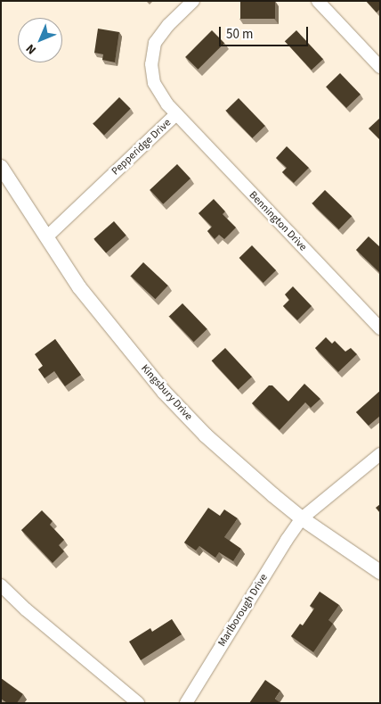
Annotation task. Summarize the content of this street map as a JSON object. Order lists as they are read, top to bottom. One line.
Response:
{"streets":{"street":["Pepperidge Drive","Bennington Drive","Kingsbury Drive","Marlborough Drive"]},"crossings":[["Pepperidge Drive","Bennington Drive"],["Pepperidge Drive","Kingsbury Drive"],["Kingsbury Drive","Marlborough Drive"]],"scale_bar":"50 m","north":"bottom left"}
